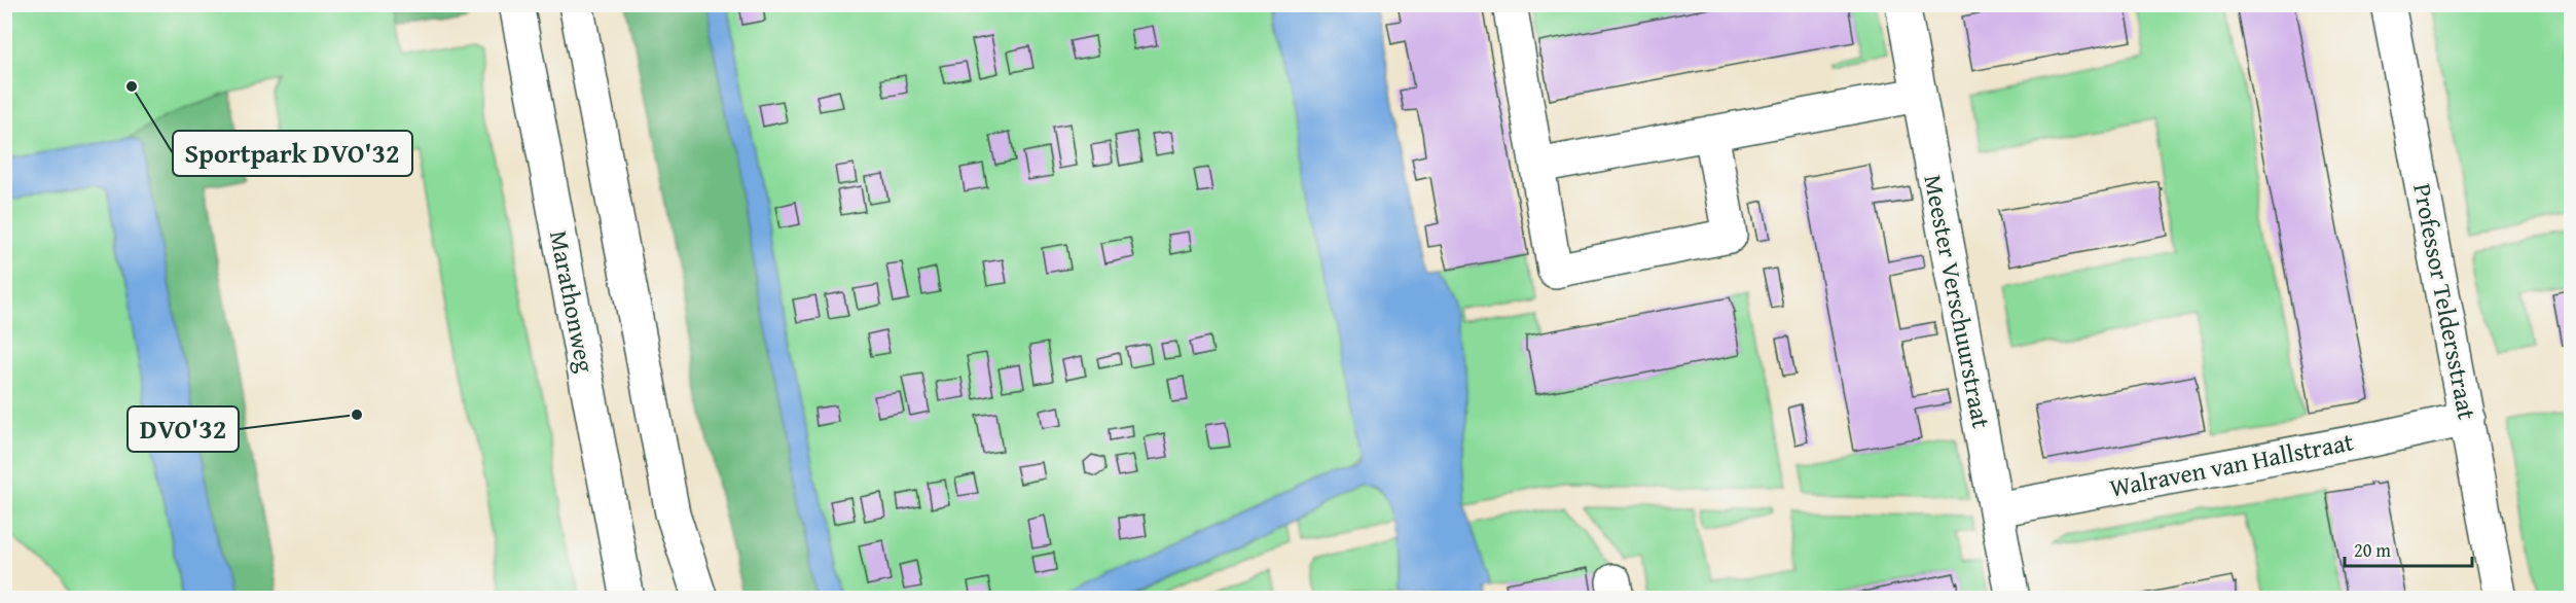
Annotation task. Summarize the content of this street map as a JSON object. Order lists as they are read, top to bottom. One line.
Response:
{"streets":{"street":["Marathonweg","Meester Verschuurstraat","Professor Teldersstraat","Walraven van Hallstraat"]},"crossings":[["Meester Verschuurstraat","Walraven van Hallstraat"],["Professor Teldersstraat","Walraven van Hallstraat"]],"places":["Sportpark DVO'32","DVO'32"],"scale_bar":"20 m"}
